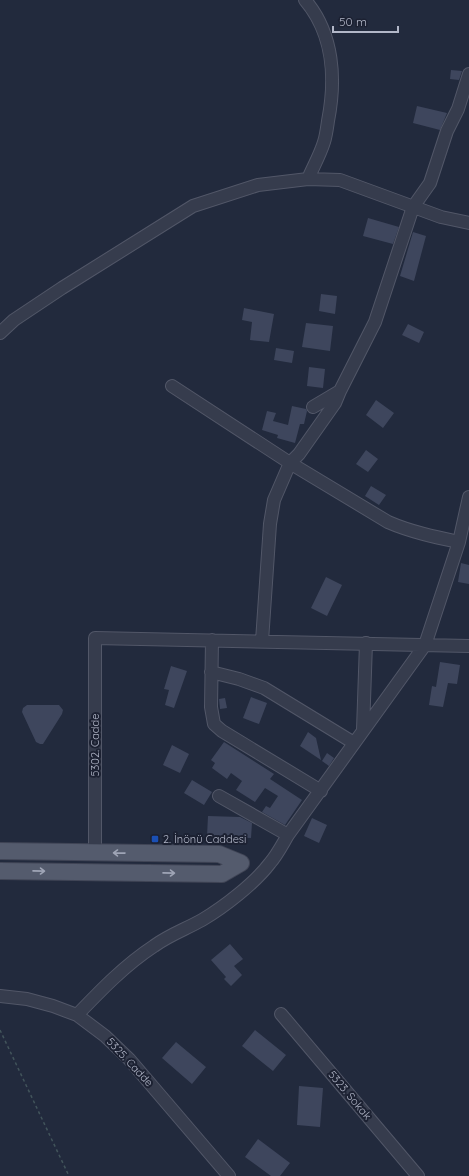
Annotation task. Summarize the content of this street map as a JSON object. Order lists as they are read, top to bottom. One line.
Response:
{"streets":{"street":["5302. Cadde","5325. Cadde","5323. Sokak"]},"places":{"transit":["2. İnönü Caddesi"]},"scale_bar":"50 m"}
